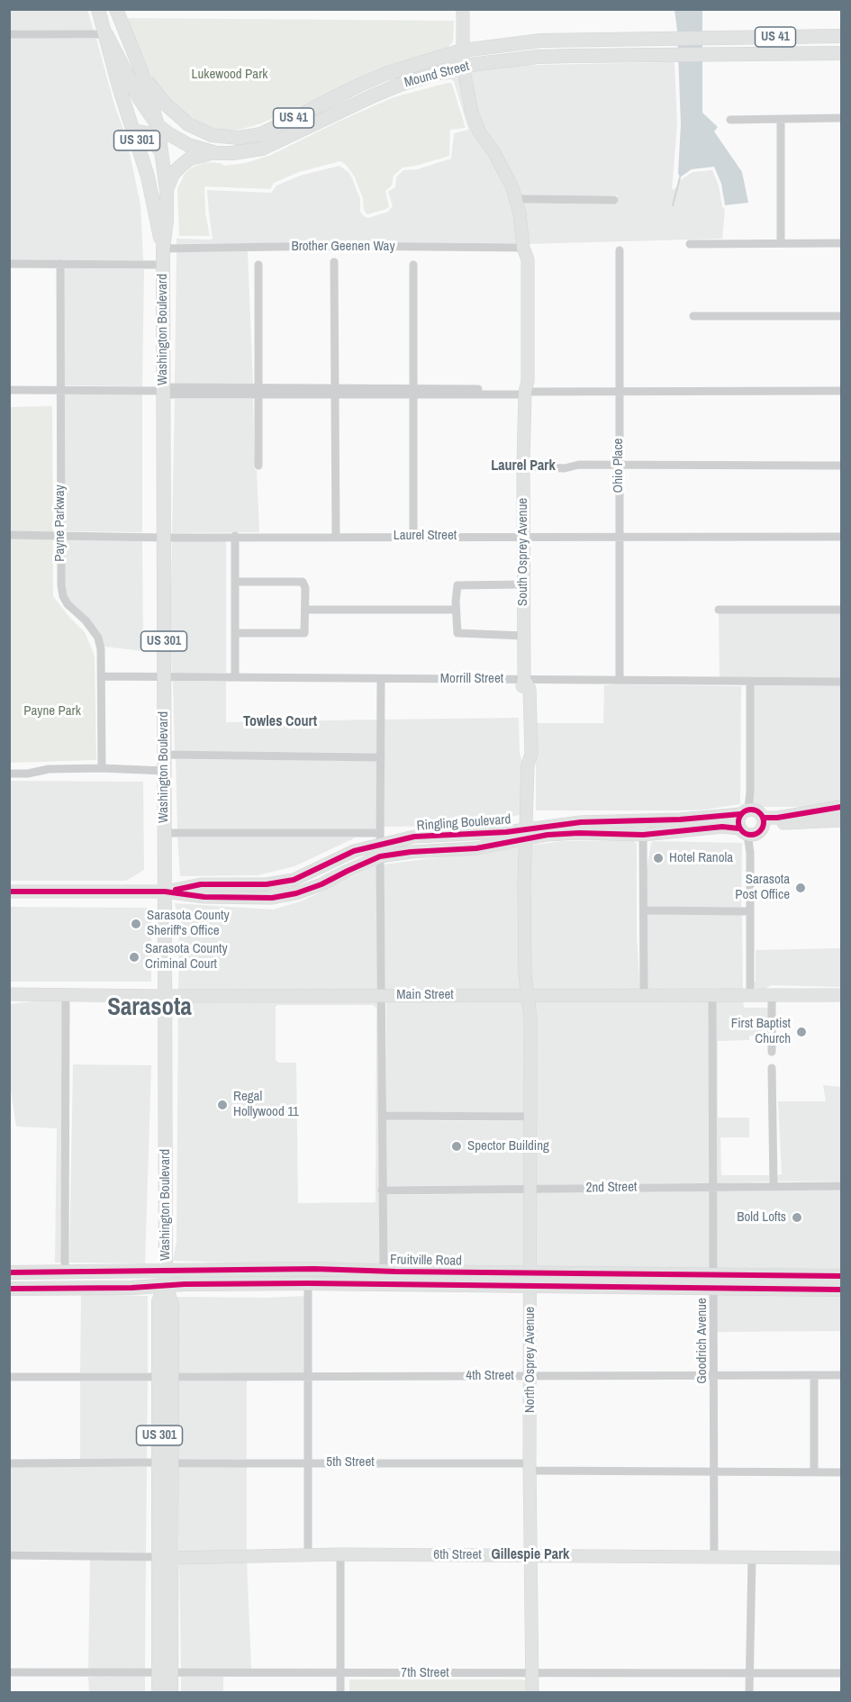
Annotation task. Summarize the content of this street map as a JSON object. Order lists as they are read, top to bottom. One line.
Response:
{"streets":{"main road":["US 41","Mound Street","US 301","Washington Boulevard","Fruitville Road"],"street":["Brother Geenen Way","Ohio Place","Payne Parkway","Laurel Street","South Osprey Avenue","Morrill Street","Ringling Boulevard","Main Street","2nd Street","Goodrich Avenue","North Osprey Avenue","4th Street","5th Street","6th Street","7th Street"]},"crossings":[["US 41","Mound Street"],["US 41","Washington Boulevard"],["Mound Street","Washington Boulevard"],["Mound Street","South Osprey Avenue"],["Brother Geenen Way","Washington Boulevard"],["Brother Geenen Way","South Osprey Avenue"],["Washington Boulevard","Laurel Street"],["Washington Boulevard","Morrill Street"],["Washington Boulevard","Ringling Boulevard"],["Washington Boulevard","Main Street"],["Washington Boulevard","Fruitville Road"],["Washington Boulevard","4th Street"],["Washington Boulevard","5th Street"],["Washington Boulevard","6th Street"],["Washington Boulevard","7th Street"],["Ohio Place","Laurel Street"],["Ohio Place","Morrill Street"],["Payne Parkway","Laurel Street"],["Payne Parkway","Morrill Street"],["Laurel Street","South Osprey Avenue"],["South Osprey Avenue","Morrill Street"],["South Osprey Avenue","Ringling Boulevard"],["South Osprey Avenue","Main Street"],["South Osprey Avenue","North Osprey Avenue"],["Main Street","Goodrich Avenue"],["Main Street","North Osprey Avenue"],["2nd Street","Goodrich Avenue"],["2nd Street","North Osprey Avenue"],["Fruitville Road","Goodrich Avenue"],["Fruitville Road","North Osprey Avenue"],["Goodrich Avenue","4th Street"],["Goodrich Avenue","5th Street"],["Goodrich Avenue","6th Street"],["North Osprey Avenue","4th Street"],["North Osprey Avenue","5th Street"],["North Osprey Avenue","6th Street"],["North Osprey Avenue","7th Street"]],"districts":["Laurel Park","Towles Court","Sarasota","Gillespie Park"],"parks":["Lukewood Park","Payne Park"],"places":["Hotel Ranola","Sarasota Post Office","Sarasota County Sheriff's Office","Sarasota County Criminal Court","First Baptist Church","Regal Hollywood 11","Spector Building","Bold Lofts"]}
